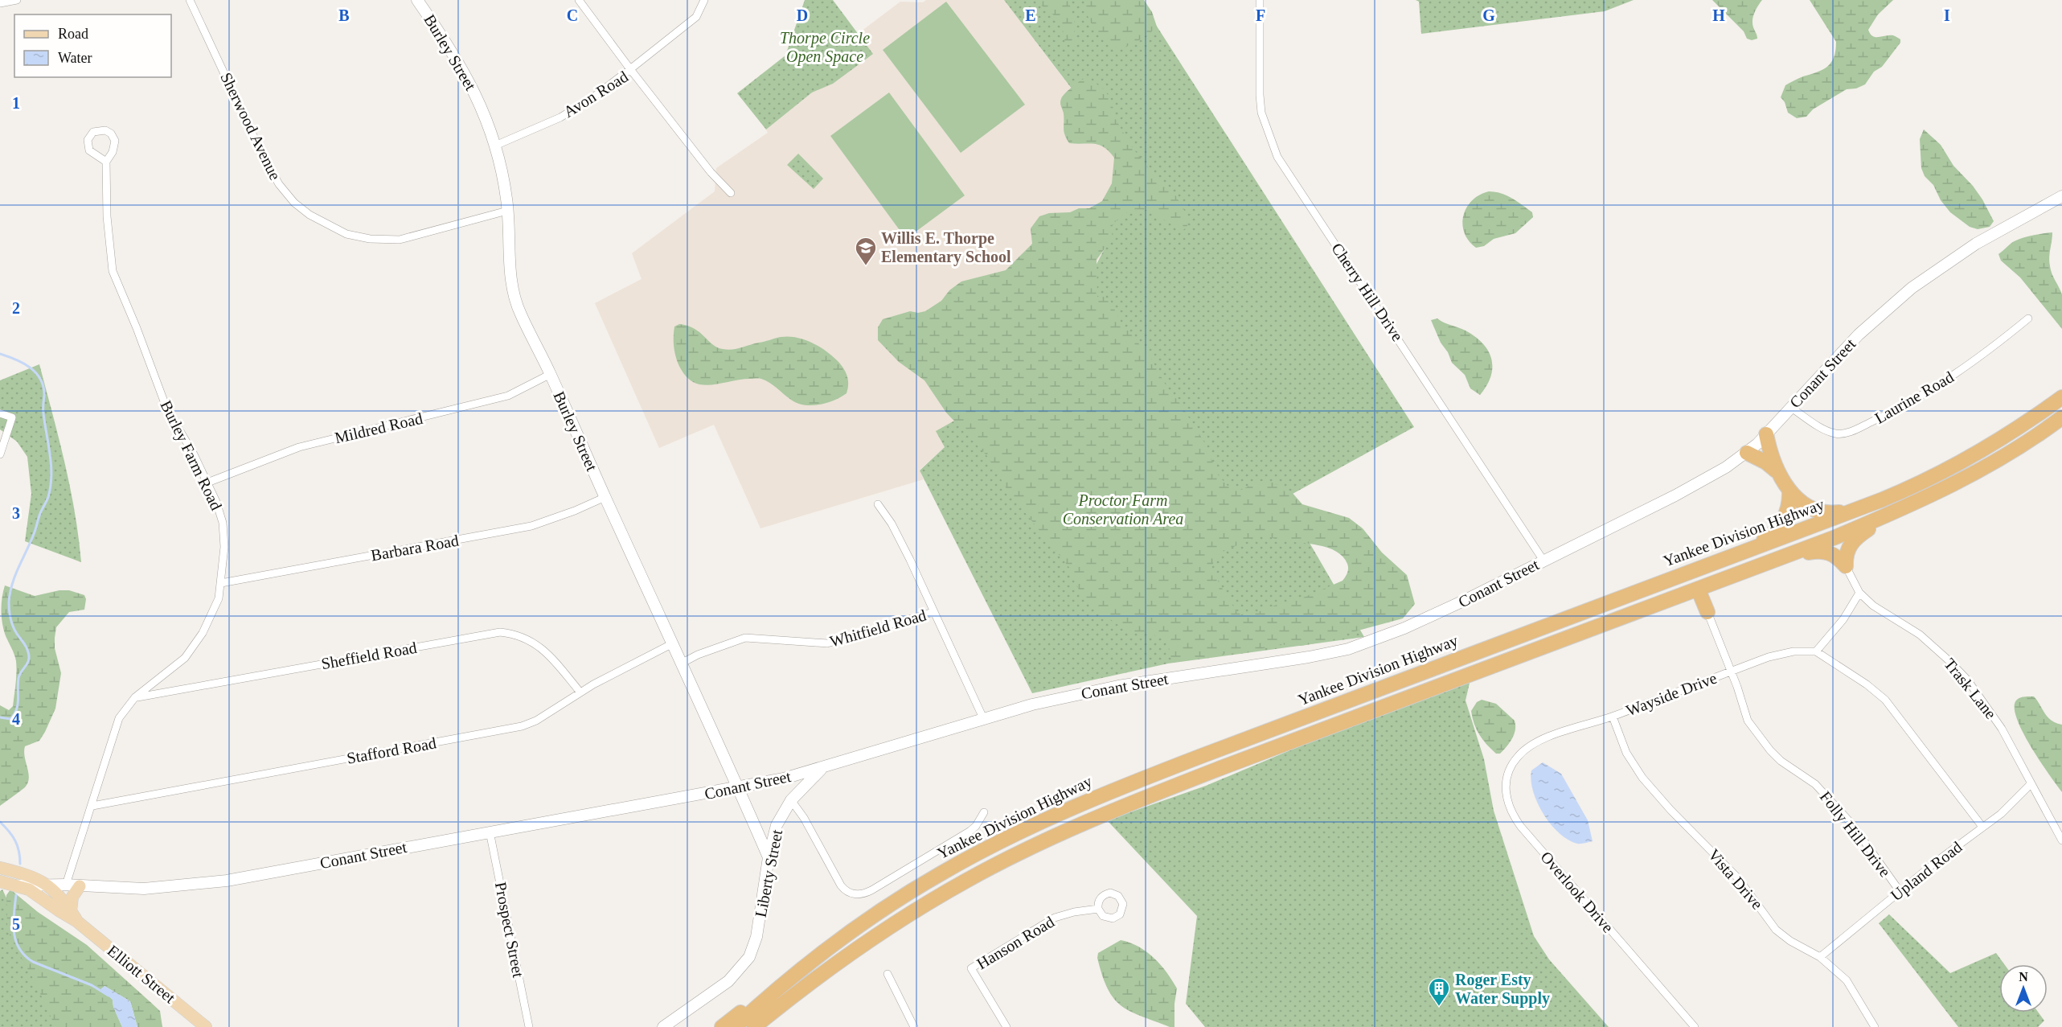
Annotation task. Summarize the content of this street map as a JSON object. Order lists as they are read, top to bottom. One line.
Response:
{"streets":{"highway":["Yankee Division Highway"],"main road":["Burley Street","Conant Street","Liberty Street","Elliott Street"],"street":["Avon Road","Sherwood Avenue","Cherry Hill Drive","Laurine Road","Mildred Road","Burley Farm Road","Barbara Road","Whitfield Road","Sheffield Road","Trask Lane","Wayside Drive","Stafford Road","Folly Hill Drive","Upland Road","Vista Drive","Overlook Drive","Prospect Street","Hanson Road"]},"crossings":[["Burley Street","Avon Road"],["Burley Street","Sherwood Avenue"],["Burley Street","Conant Street"],["Burley Street","Mildred Road"],["Burley Street","Barbara Road"],["Burley Street","Whitfield Road"],["Burley Street","Stafford Road"],["Burley Street","Liberty Street"],["Cherry Hill Drive","Conant Street"],["Conant Street","Laurine Road"],["Conant Street","Burley Farm Road"],["Conant Street","Liberty Street"],["Conant Street","Prospect Street"],["Conant Street","Elliott Street"],["Mildred Road","Burley Farm Road"],["Burley Farm Road","Barbara Road"],["Burley Farm Road","Sheffield Road"],["Burley Farm Road","Stafford Road"],["Yankee Division Highway","Liberty Street"],["Sheffield Road","Stafford Road"],["Trask Lane","Upland Road"],["Wayside Drive","Folly Hill Drive"],["Wayside Drive","Vista Drive"],["Wayside Drive","Overlook Drive"],["Folly Hill Drive","Upland Road"],["Upland Road","Vista Drive"]],"parks":["Thorpe Circle Open Space","Proctor Farm Conservation Area"],"places":{"school or university":["Willis E. Thorpe Elementary School"],"building":["Roger Esty Water Supply"]},"legend":["Road","Water"],"north":"top","grid":{"columns":["B","C","D","E","F","G","H","I"],"rows":["1","2","3","4","5"]}}
